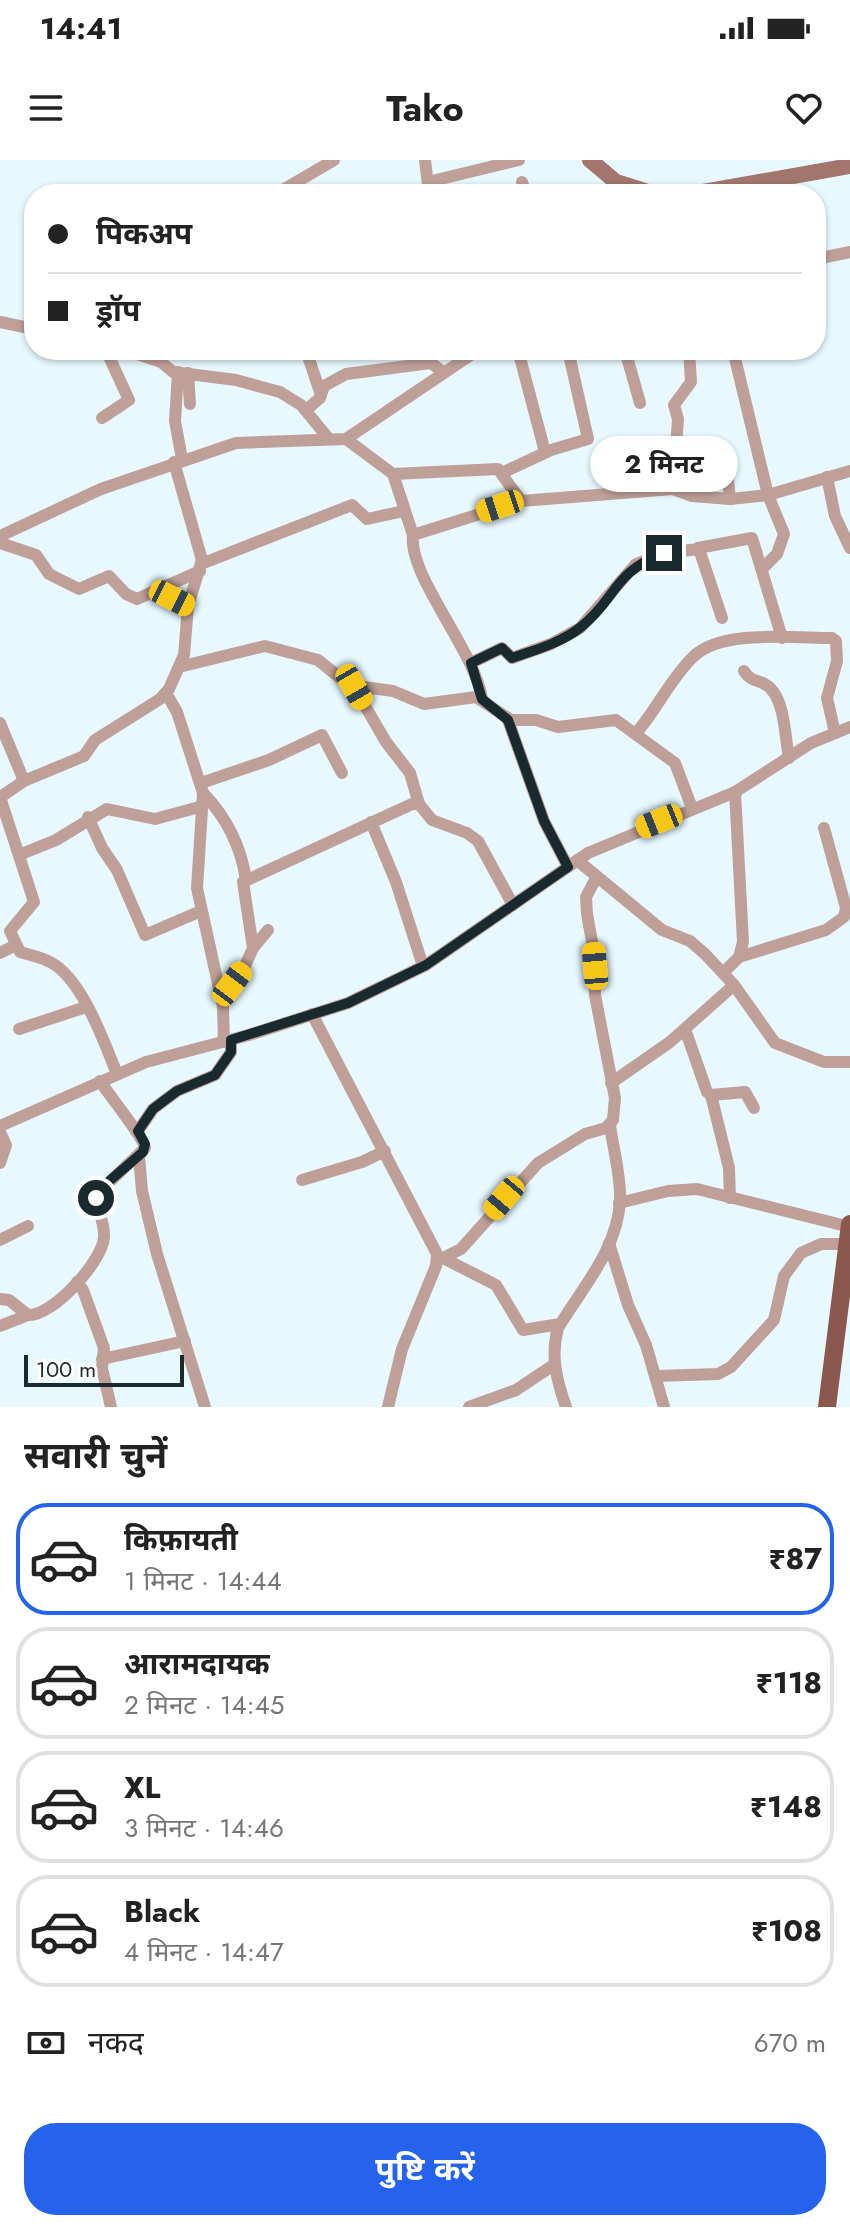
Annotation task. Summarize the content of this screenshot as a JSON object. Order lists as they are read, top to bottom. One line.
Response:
{"scale_bar":"100 m","page":{"status":"14:41","header":"Tako","banner":["पिकअप","ड्रॉप"],"bubble":"2 मिनट","scale":"100 m","heading":"सवारी चुनें","list":[{"name":"किफ़ायती","note":"1 मिनट · 14:44","value":"₹87"},{"name":"आरामदायक","note":"2 मिनट · 14:45","value":"₹118"},{"name":"XL","note":"3 मिनट · 14:46","value":"₹148"},{"name":"Black","note":"4 मिनट · 14:47","value":"₹108"}],"pay":["नकद","670 m"],"buttons":"पुष्टि करें"}}
